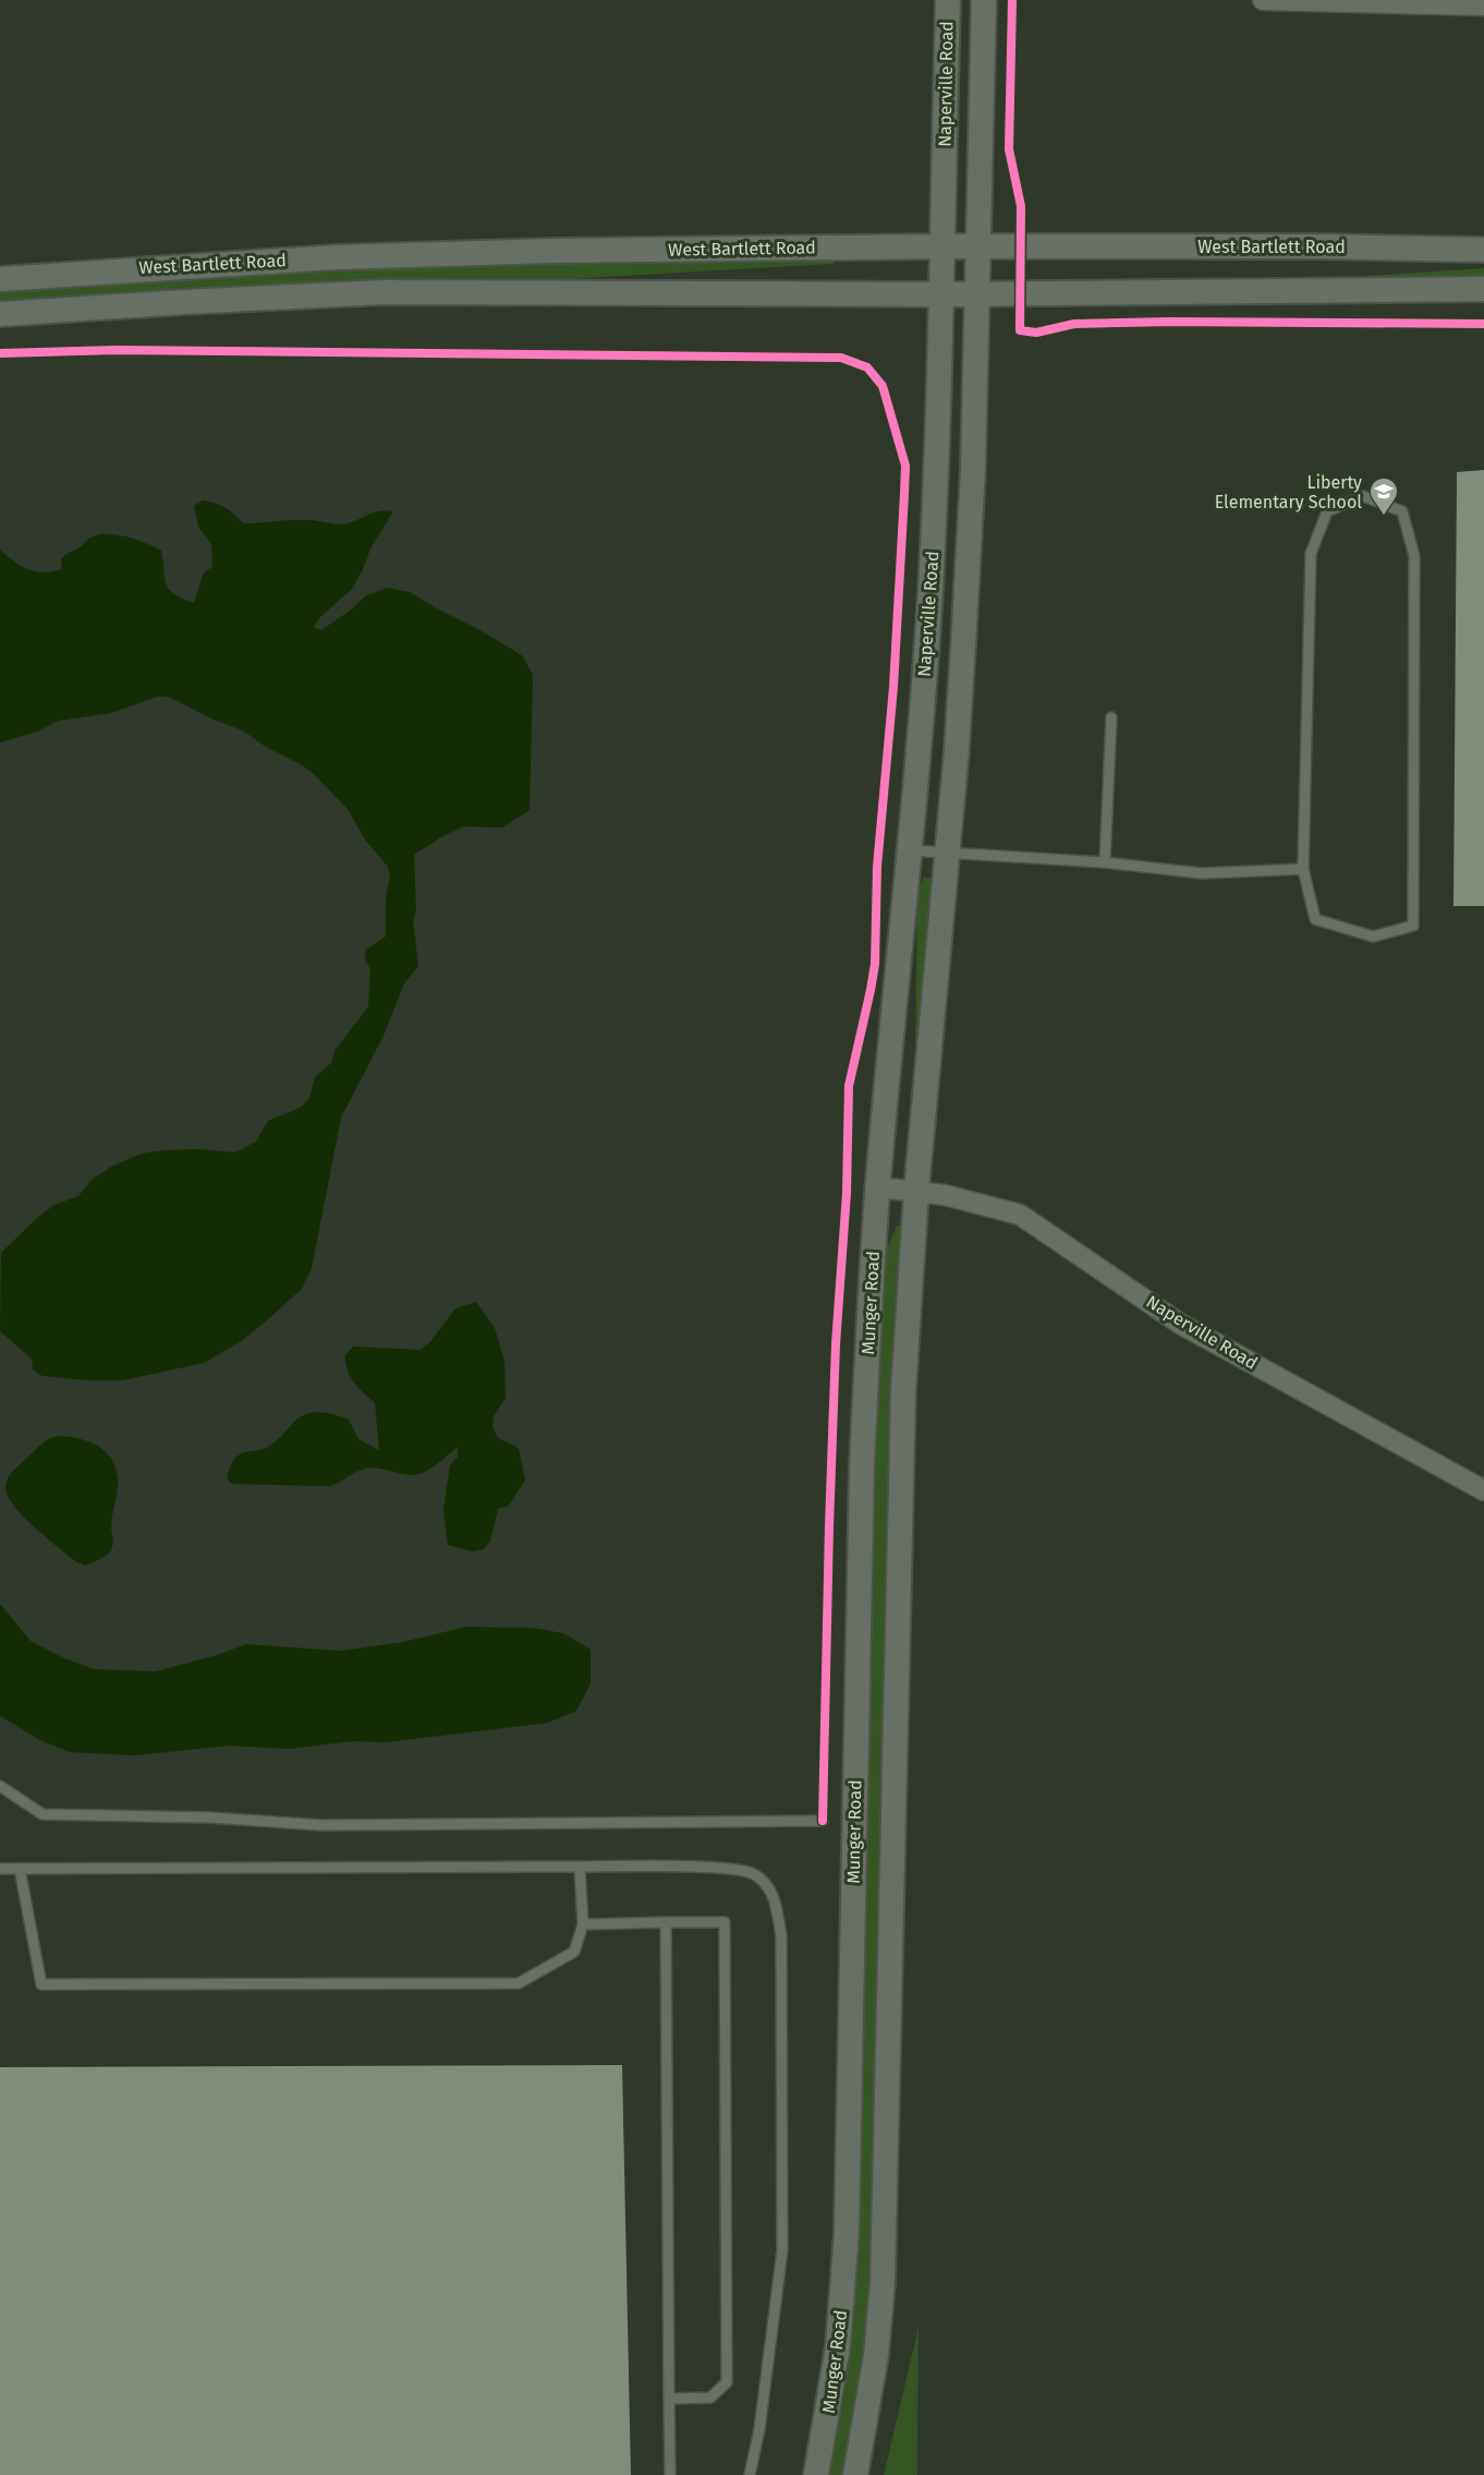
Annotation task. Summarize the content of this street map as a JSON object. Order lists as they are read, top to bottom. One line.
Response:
{"streets":{"street":["Naperville Road","West Bartlett Road","Munger Road"]},"crossings":[["Naperville Road","West Bartlett Road"],["Naperville Road","Munger Road"]],"places":{"school or university":["Liberty Elementary School"]}}
